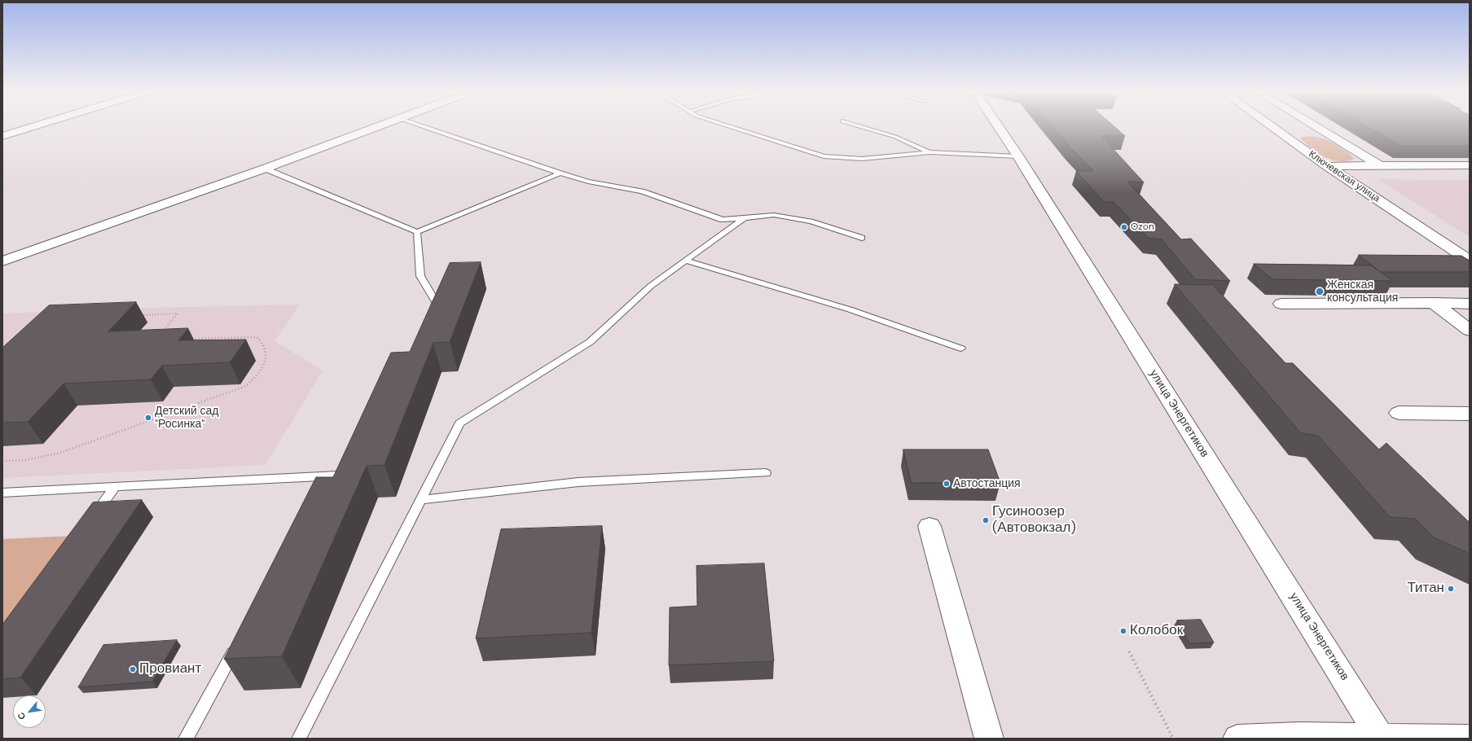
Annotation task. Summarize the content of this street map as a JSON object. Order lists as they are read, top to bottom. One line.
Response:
{"streets":{"street":["Ключевская улица","улица Энергетиков"]},"places":["Ozon","Женская консультация","Детский сад \"Росинка\"","Автостанция","Гусиноозер (Автовокзал)","Титан","Колобок","Провиант"],"north":"bottom left"}
